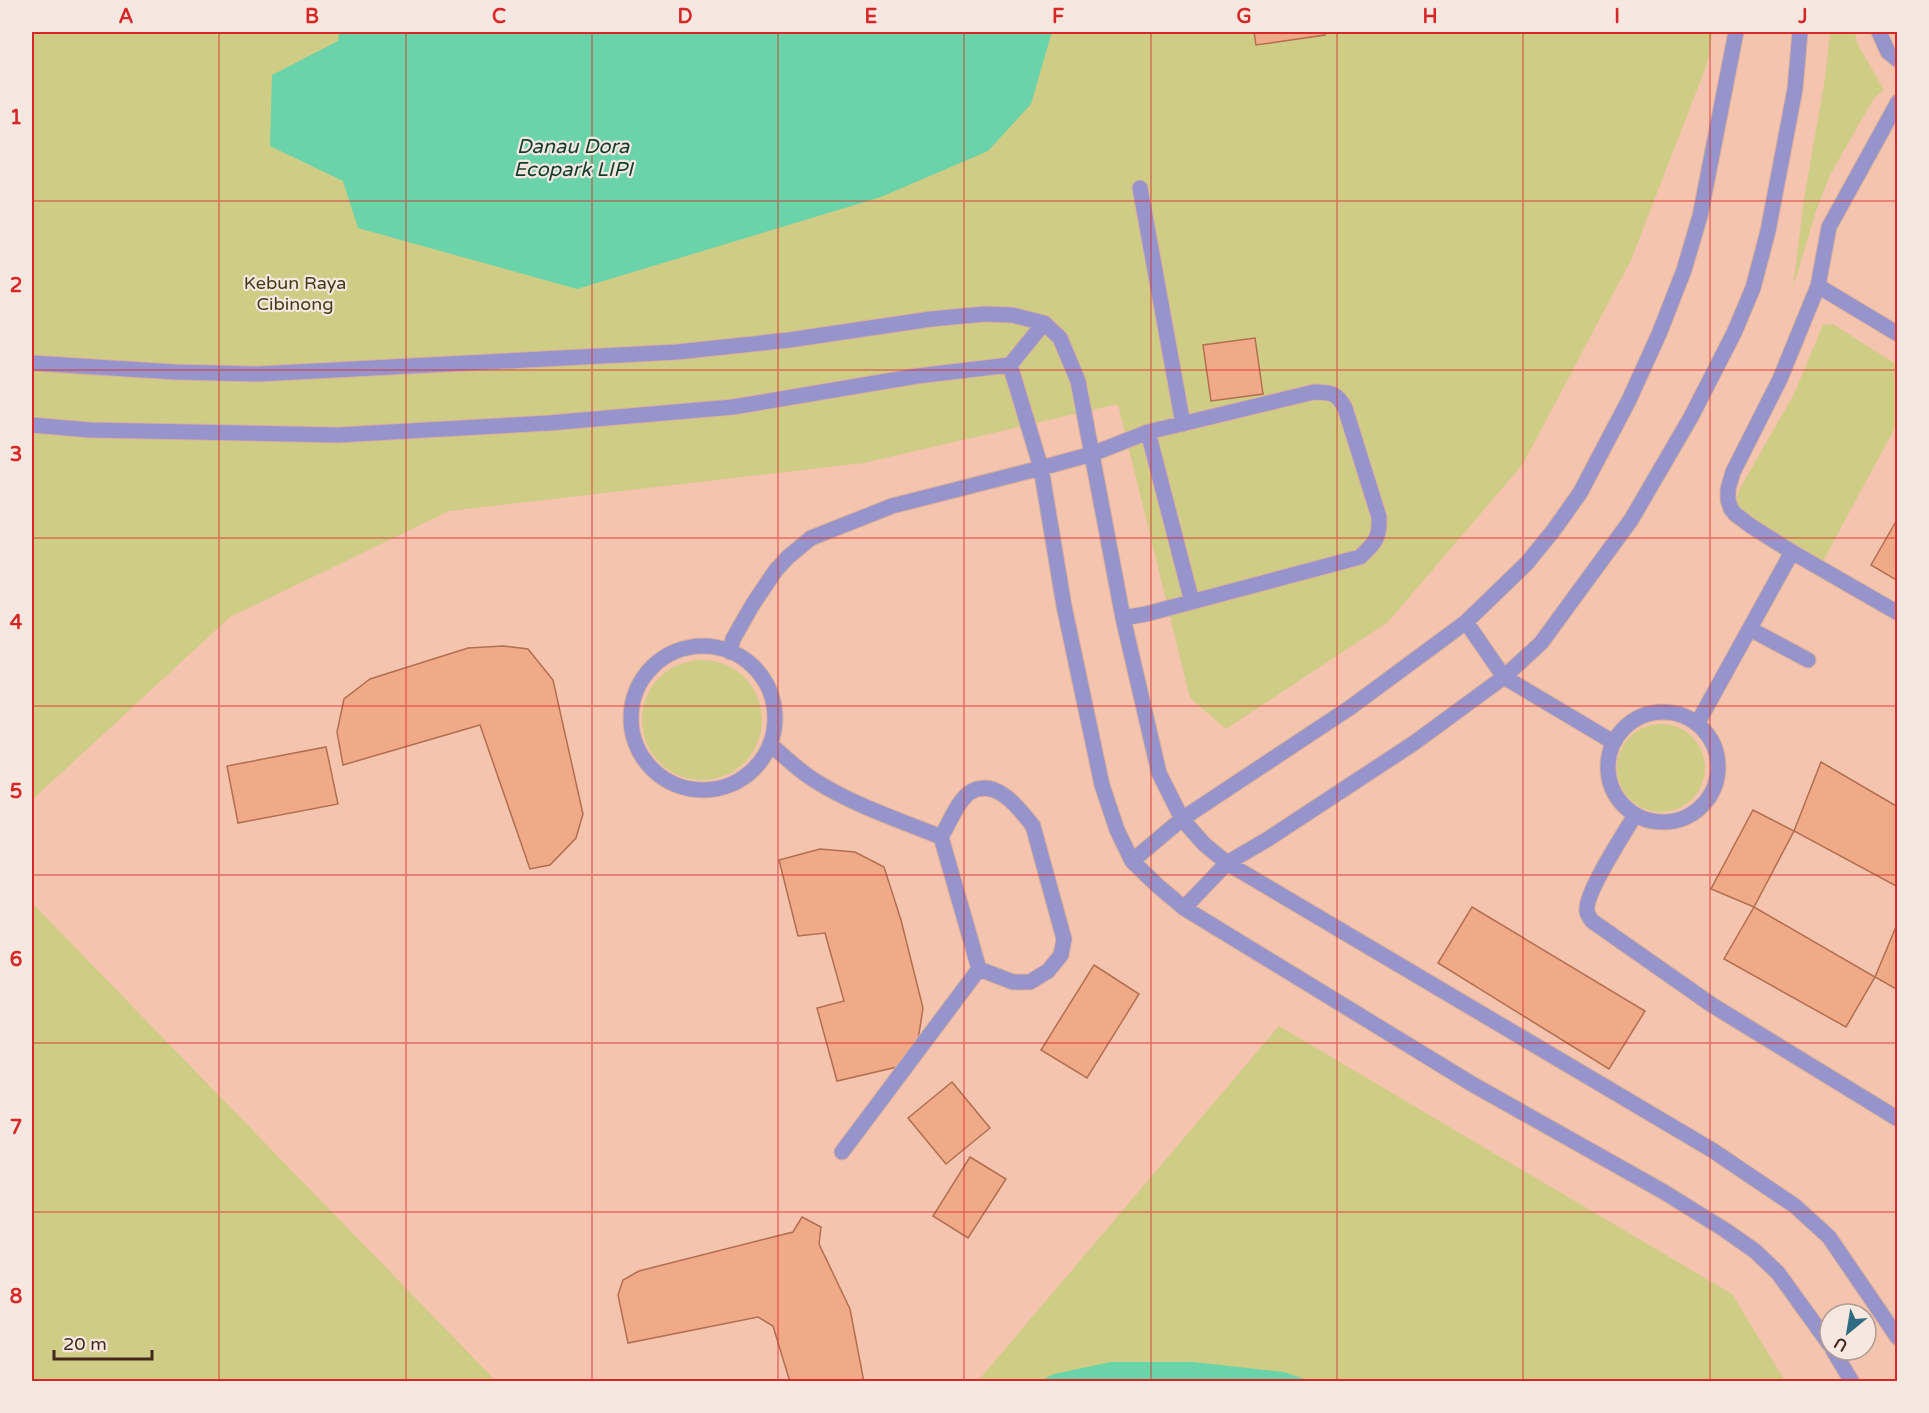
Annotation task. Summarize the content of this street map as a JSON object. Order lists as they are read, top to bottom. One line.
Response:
{"water":["Danau Dora Ecopark LIPI"],"parks":["Kebun Raya Cibinong"],"scale_bar":"20 m","north":"bottom left","grid":{"columns":["A","B","C","D","E","F","G","H","I","J"],"rows":["1","2","3","4","5","6","7","8"]}}
